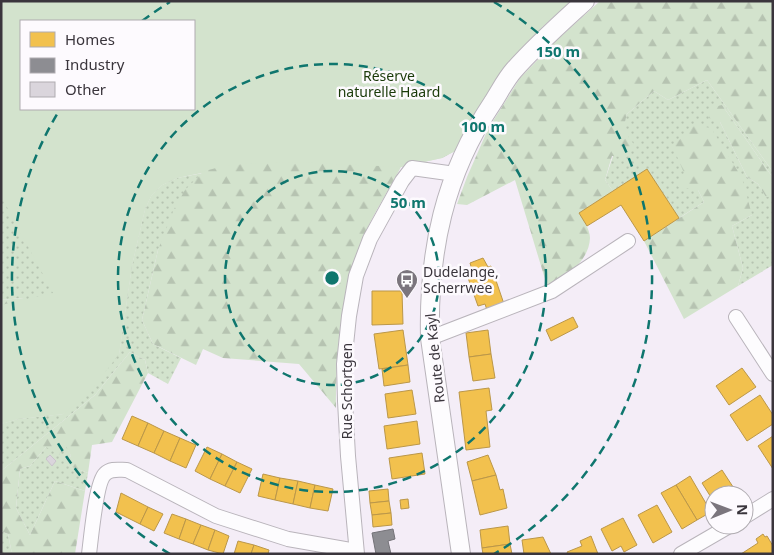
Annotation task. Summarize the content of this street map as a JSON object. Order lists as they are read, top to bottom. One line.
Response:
{"streets":{"main road":["Route de Kayl"],"street":["Rue Schortgen"]},"crossings":[["Route de Kayl","Rue Schortgen"]],"parks":["Réserve naturelle Haard"],"places":{"bus stop":["Dudelange, Scherrwee"]},"legend":["Homes","Industry","Other"],"north":"right","rings":["150 m","100 m","50 m"]}
